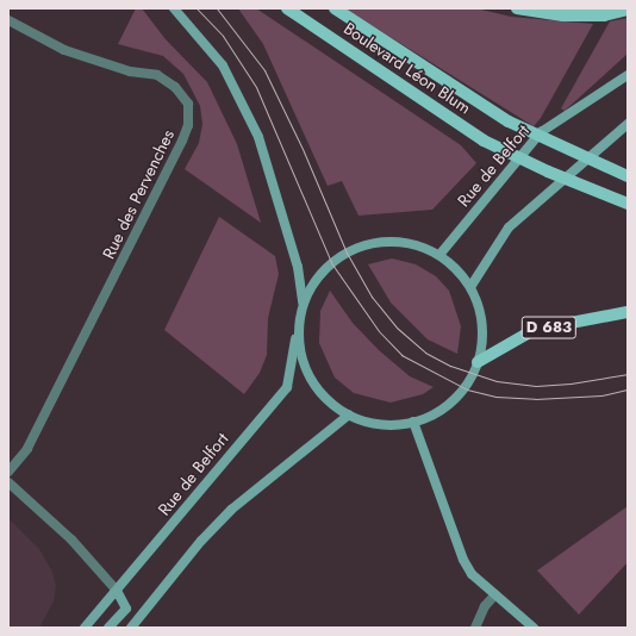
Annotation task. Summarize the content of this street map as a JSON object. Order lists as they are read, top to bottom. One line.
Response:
{"streets":{"main road":["Boulevard Léon Blum","Rue de Belfort","D 683"],"street":["Rue des Pervenches"]}}
